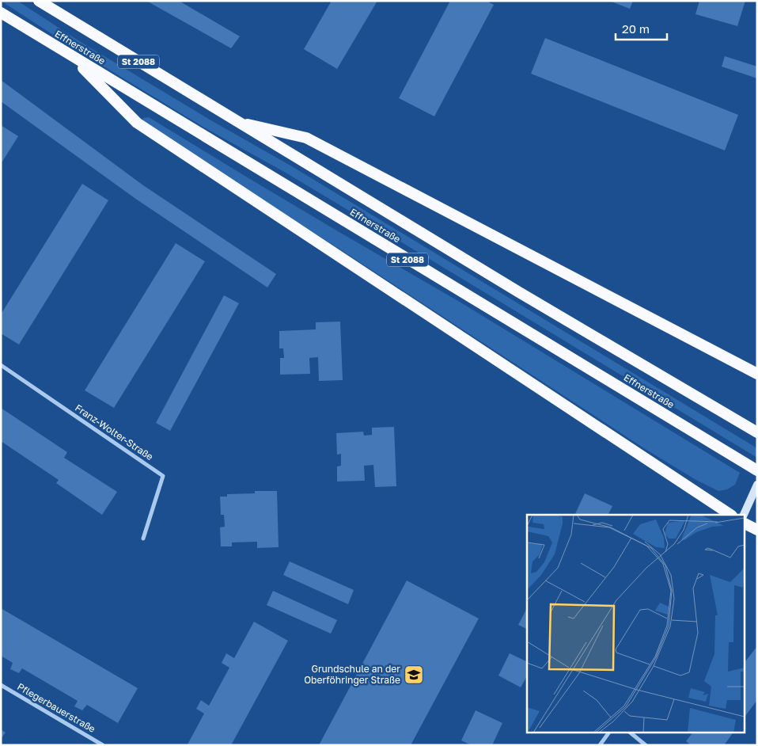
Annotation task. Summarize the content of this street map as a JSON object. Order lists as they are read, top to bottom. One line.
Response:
{"streets":{"highway":["Effnerstraße","St 2088"],"street":["Franz-Wolter-Straße","Pflegerbauerstraße"]},"places":{"school or university":["Grundschule an der Oberföhringer Straße"]},"scale_bar":"20 m"}
